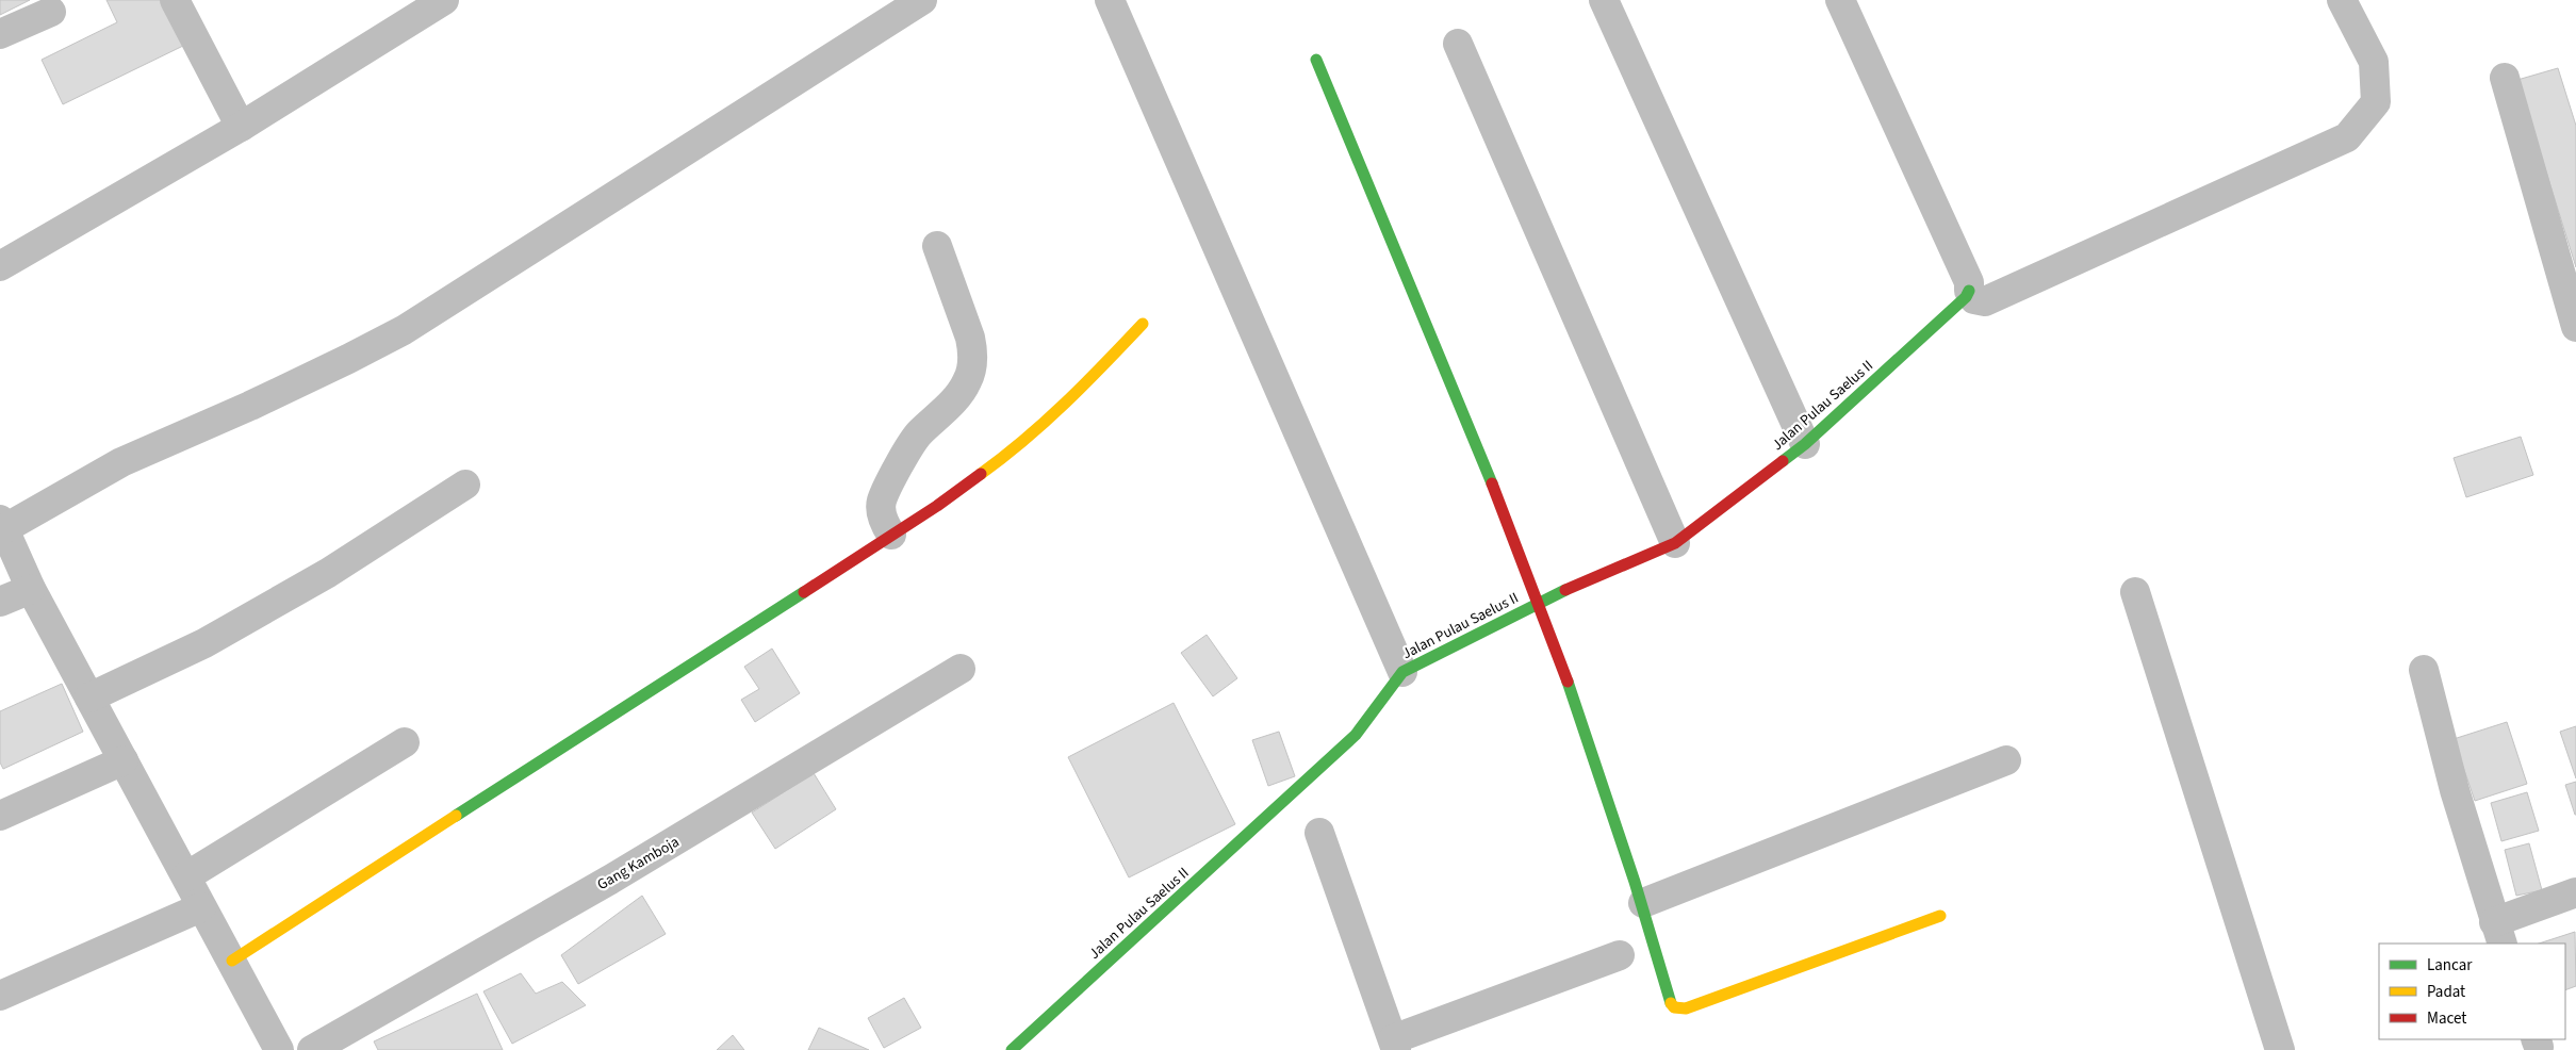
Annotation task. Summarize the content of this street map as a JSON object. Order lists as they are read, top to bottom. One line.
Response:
{"streets":{"street":["Jalan Pulau Saelus II","Gang Kamboja"]},"legend":["Lancar","Padat","Macet"]}
